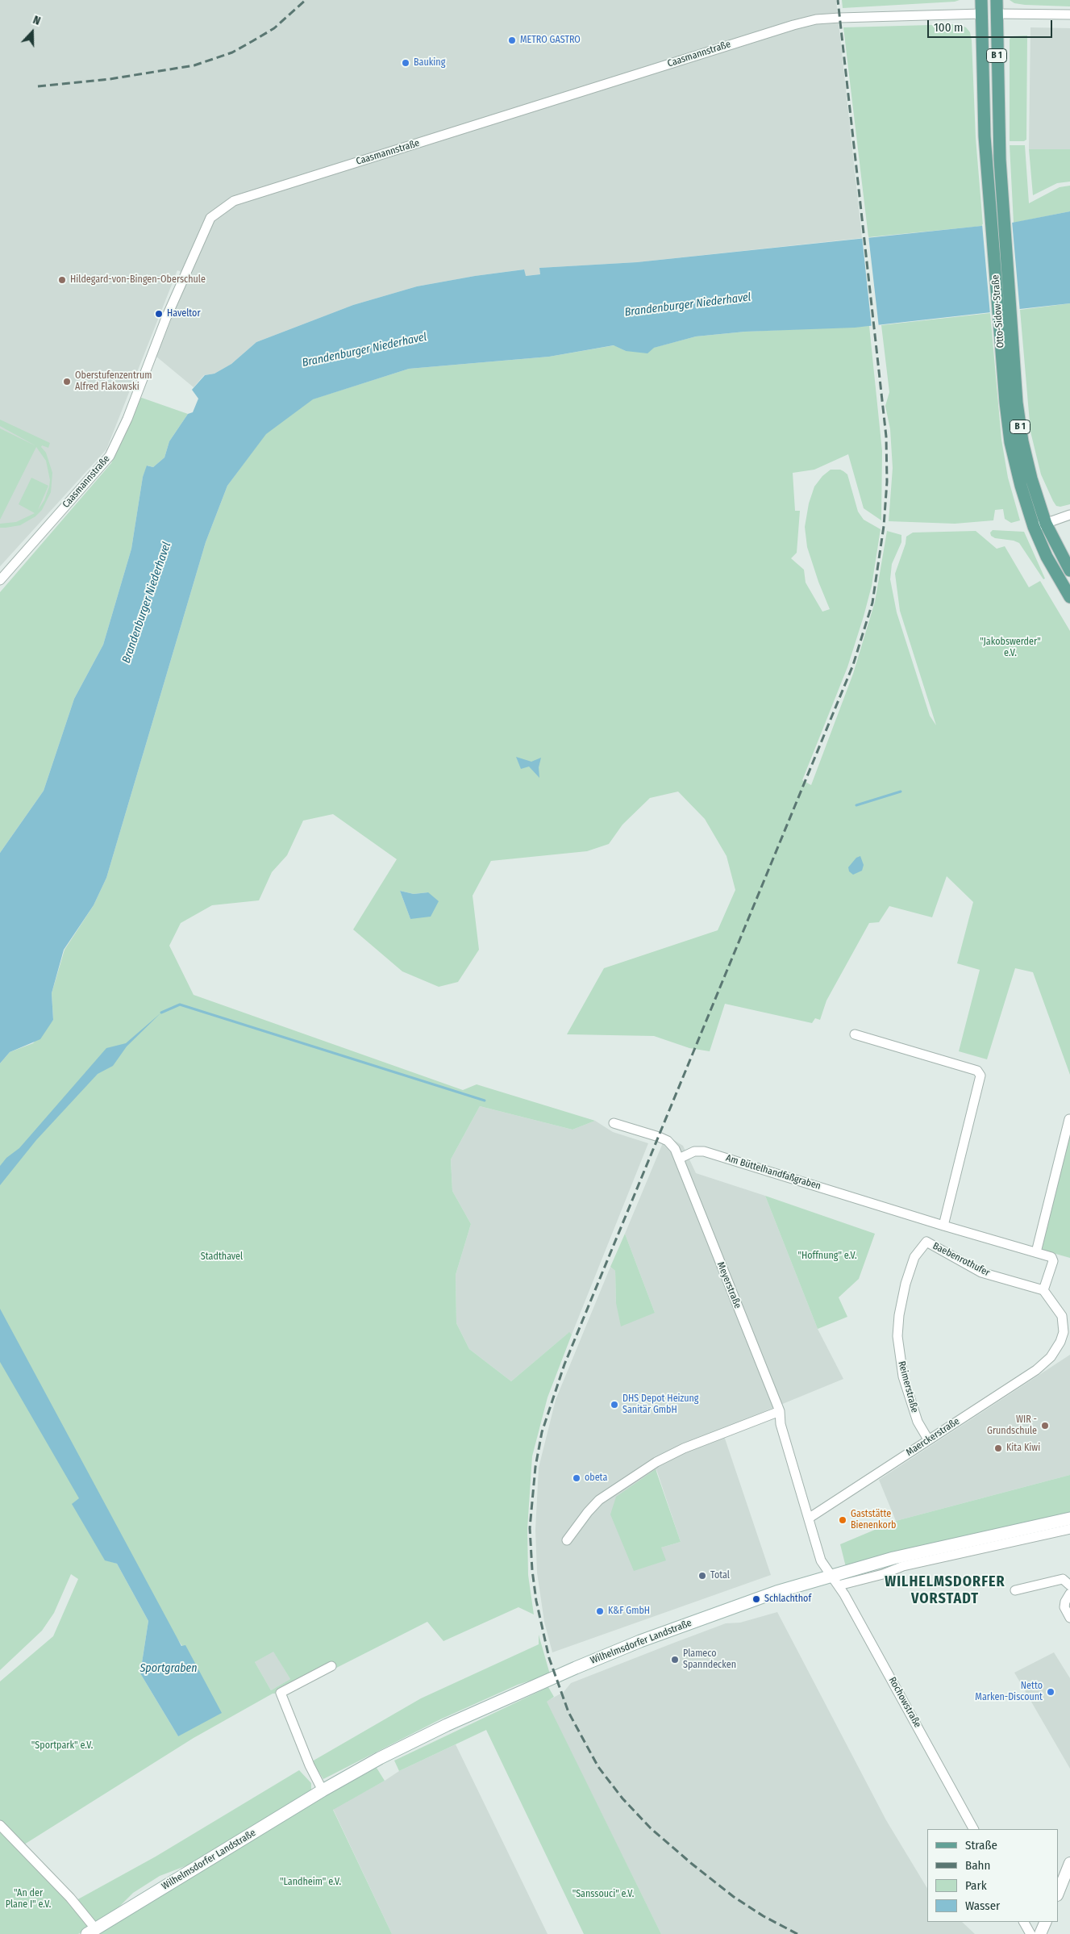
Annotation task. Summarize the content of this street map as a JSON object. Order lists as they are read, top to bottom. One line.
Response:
{"streets":{"main road":["B 1","Otto-Sidow-Straße","Wilhelmsdorfer Landstraße"],"street":["Caasmannstraße","Am Büttelhandfaßgraben","Baebenrothufer","Meyerstraße","Reimerstraße","Maerckerstraße","Rochowstraße"]},"crossings":[["Caasmannstraße","B 1"],["Caasmannstraße","Otto-Sidow-Straße"],["B 1","Otto-Sidow-Straße"],["Am Büttelhandfaßgraben","Baebenrothufer"],["Am Büttelhandfaßgraben","Meyerstraße"],["Am Büttelhandfaßgraben","Maerckerstraße"],["Baebenrothufer","Reimerstraße"],["Baebenrothufer","Maerckerstraße"],["Meyerstraße","Maerckerstraße"],["Meyerstraße","Wilhelmsdorfer Landstraße"],["Meyerstraße","Rochowstraße"],["Reimerstraße","Maerckerstraße"],["Wilhelmsdorfer Landstraße","Rochowstraße"]],"districts":["WILHELMSDORFER VORSTADT"],"water":["Brandenburger Niederhavel","Sportgraben"],"parks":["\"Jakobswerder\" e.V.","\"Hoffnung\" e.V.","Stadthavel","\"Sportpark\" e.V.","\"Landheim\" e.V.","\"An der Plane I\" e.V.","\"Sanssouci\" e.V."],"places":["METRO GASTRO","Bauking","Hildegard-von-Bingen-Oberschule","Haveltor","Oberstufenzentrum Alfred Flakowski","DHS Depot Heizung Sanitär GmbH","WIR - Grundschule","Kita Kiwi","obeta","Gaststätte Bienenkorb","Total","Schlachthof","K&F GmbH","Plameco Spanndecken","Netto Marken-Discount"],"legend":["Straße","Bahn","Park","Wasser"],"scale_bar":"100 m","north":"top"}
